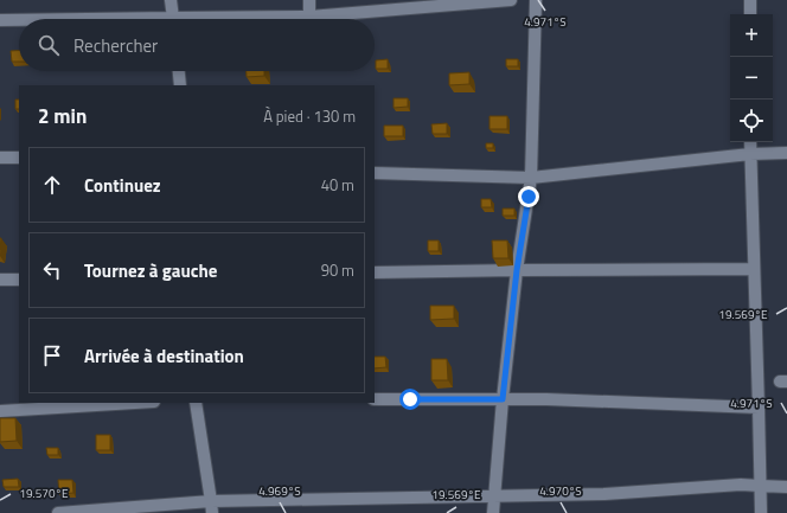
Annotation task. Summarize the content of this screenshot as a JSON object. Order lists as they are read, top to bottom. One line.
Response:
{"page":{"map_buttons":["+","−"],"search":"Rechercher","heading":["2 min","À pied · 130 m"],"list":[["Continuez","40 m"],["Tournez à gauche","90 m"],"Arrivée à destination"]},"coordinates":["4.971°S","19.569°E","4.969°S","4.970°S","19.570°E"]}
